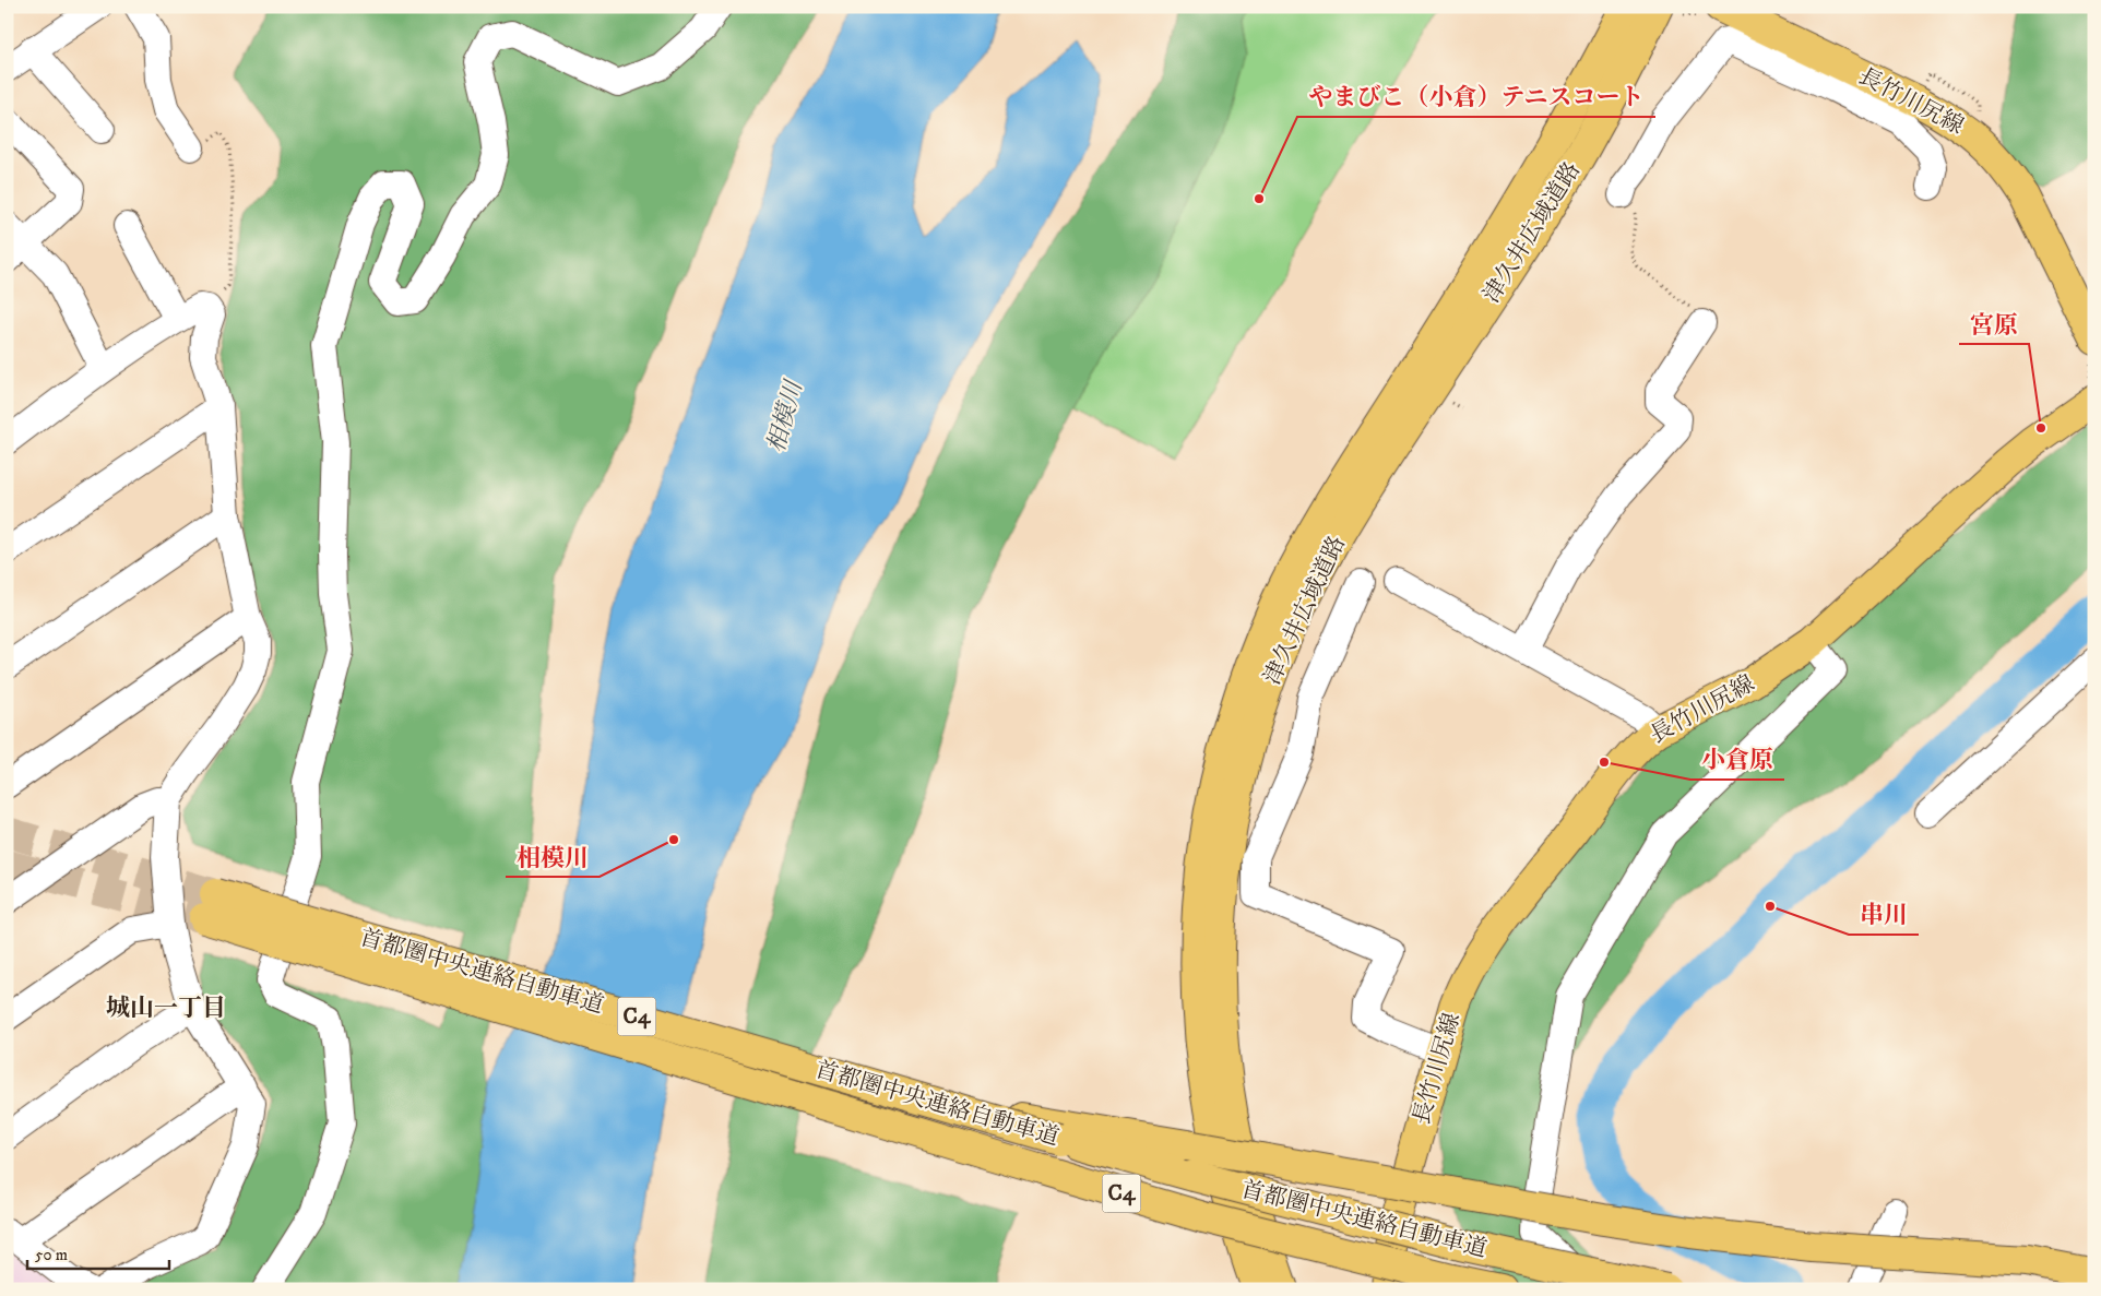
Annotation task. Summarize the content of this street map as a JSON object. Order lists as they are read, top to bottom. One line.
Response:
{"streets":{"main road":["長竹川尻線","津久井広域道路","首都圏中央連絡自動車道","C4"]},"districts":["城山一丁目"],"water":["相模川"],"places":["やまびこ（小倉）テニスコート","宮原","小倉原","相模川","串川"],"scale_bar":"50 m"}
